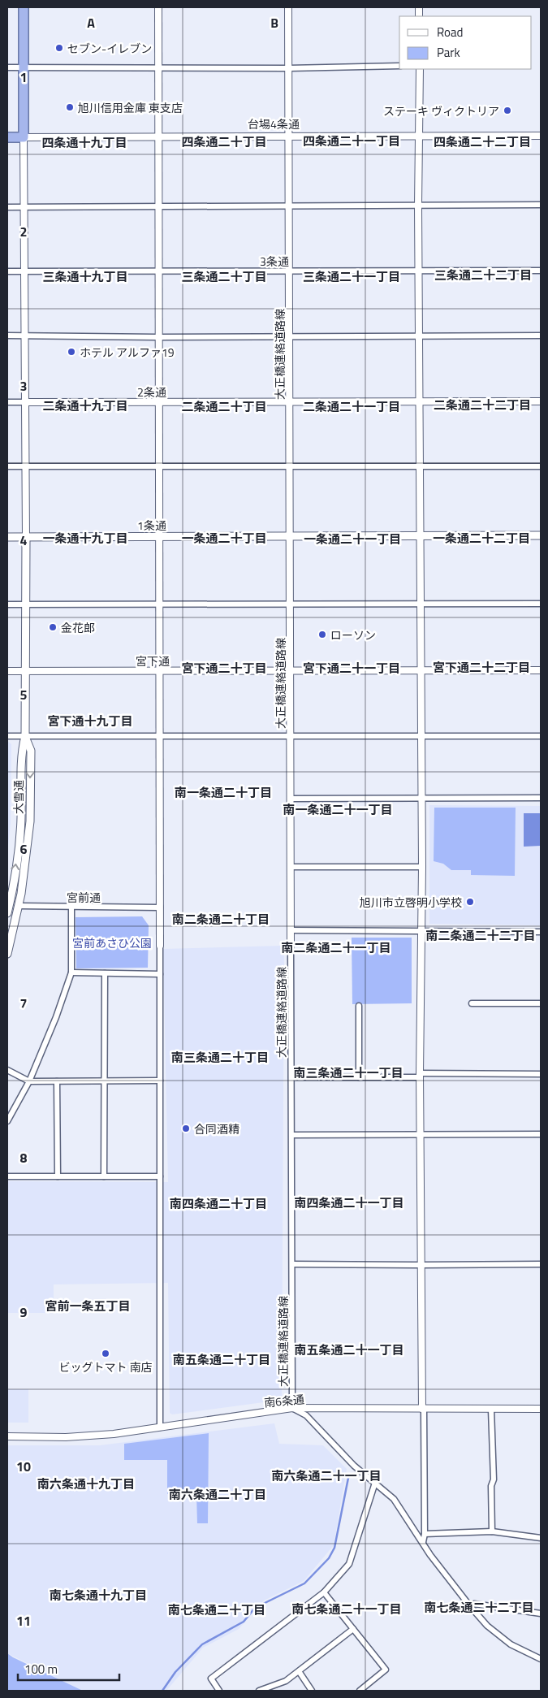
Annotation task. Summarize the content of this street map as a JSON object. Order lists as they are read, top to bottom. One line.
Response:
{"streets":{"highway":["台場4条通","大雪通"],"main road":["1条通"],"street":["3条通","大正橋連絡道路線","2条通","宮下通","宮前通","南6条通"]},"crossings":[["台場4条通","大正橋連絡道路線"],["台場4条通","大雪通"],["3条通","大正橋連絡道路線"],["3条通","大雪通"],["大正橋連絡道路線","2条通"],["大正橋連絡道路線","1条通"],["大正橋連絡道路線","宮下通"],["大正橋連絡道路線","南6条通"],["2条通","大雪通"],["1条通","大雪通"],["宮下通","大雪通"],["大雪通","宮前通"]],"districts":["四条通二十一丁目","四条通二十丁目","四条通二十二丁目","四条通十九丁目","三条通二十二丁目","三条通十九丁目","三条通二十丁目","三条通二十一丁目","二条通二十二丁目","二条通十九丁目","二条通二十丁目","二条通二十一丁目","一条通十九丁目","一条通二十丁目","一条通二十二丁目","一条通二十一丁目","宮下通二十二丁目","宮下通二十丁目","宮下通二十一丁目","宮下通十九丁目","南一条通二十丁目","南一条通二十一丁目","南二条通二十丁目","南二条通二十二丁目","南二条通二十一丁目","南三条通二十丁目","南三条通二十一丁目","南四条通二十一丁目","南四条通二十丁目","宮前一条五丁目","南五条通二十一丁目","南五条通二十丁目","南六条通二十一丁目","南六条通十九丁目","南六条通二十丁目","南七条通十九丁目","南七条通二十二丁目","南七条通二十一丁目","南七条通二十丁目"],"parks":["宮前あさひ公園"],"places":["セブン-イレブン","旭川信用金庫 東支店","ステーキ ヴィクトリア","ホテル アルファ19","金花郎","ローソン","旭川市立啓明小学校","合同酒精","ビッグトマト 南店"],"legend":["Road","Park"],"scale_bar":"100 m","grid":{"columns":["A","B"],"rows":["1","2","3","4","5","6","7","8","9","10","11"]}}
